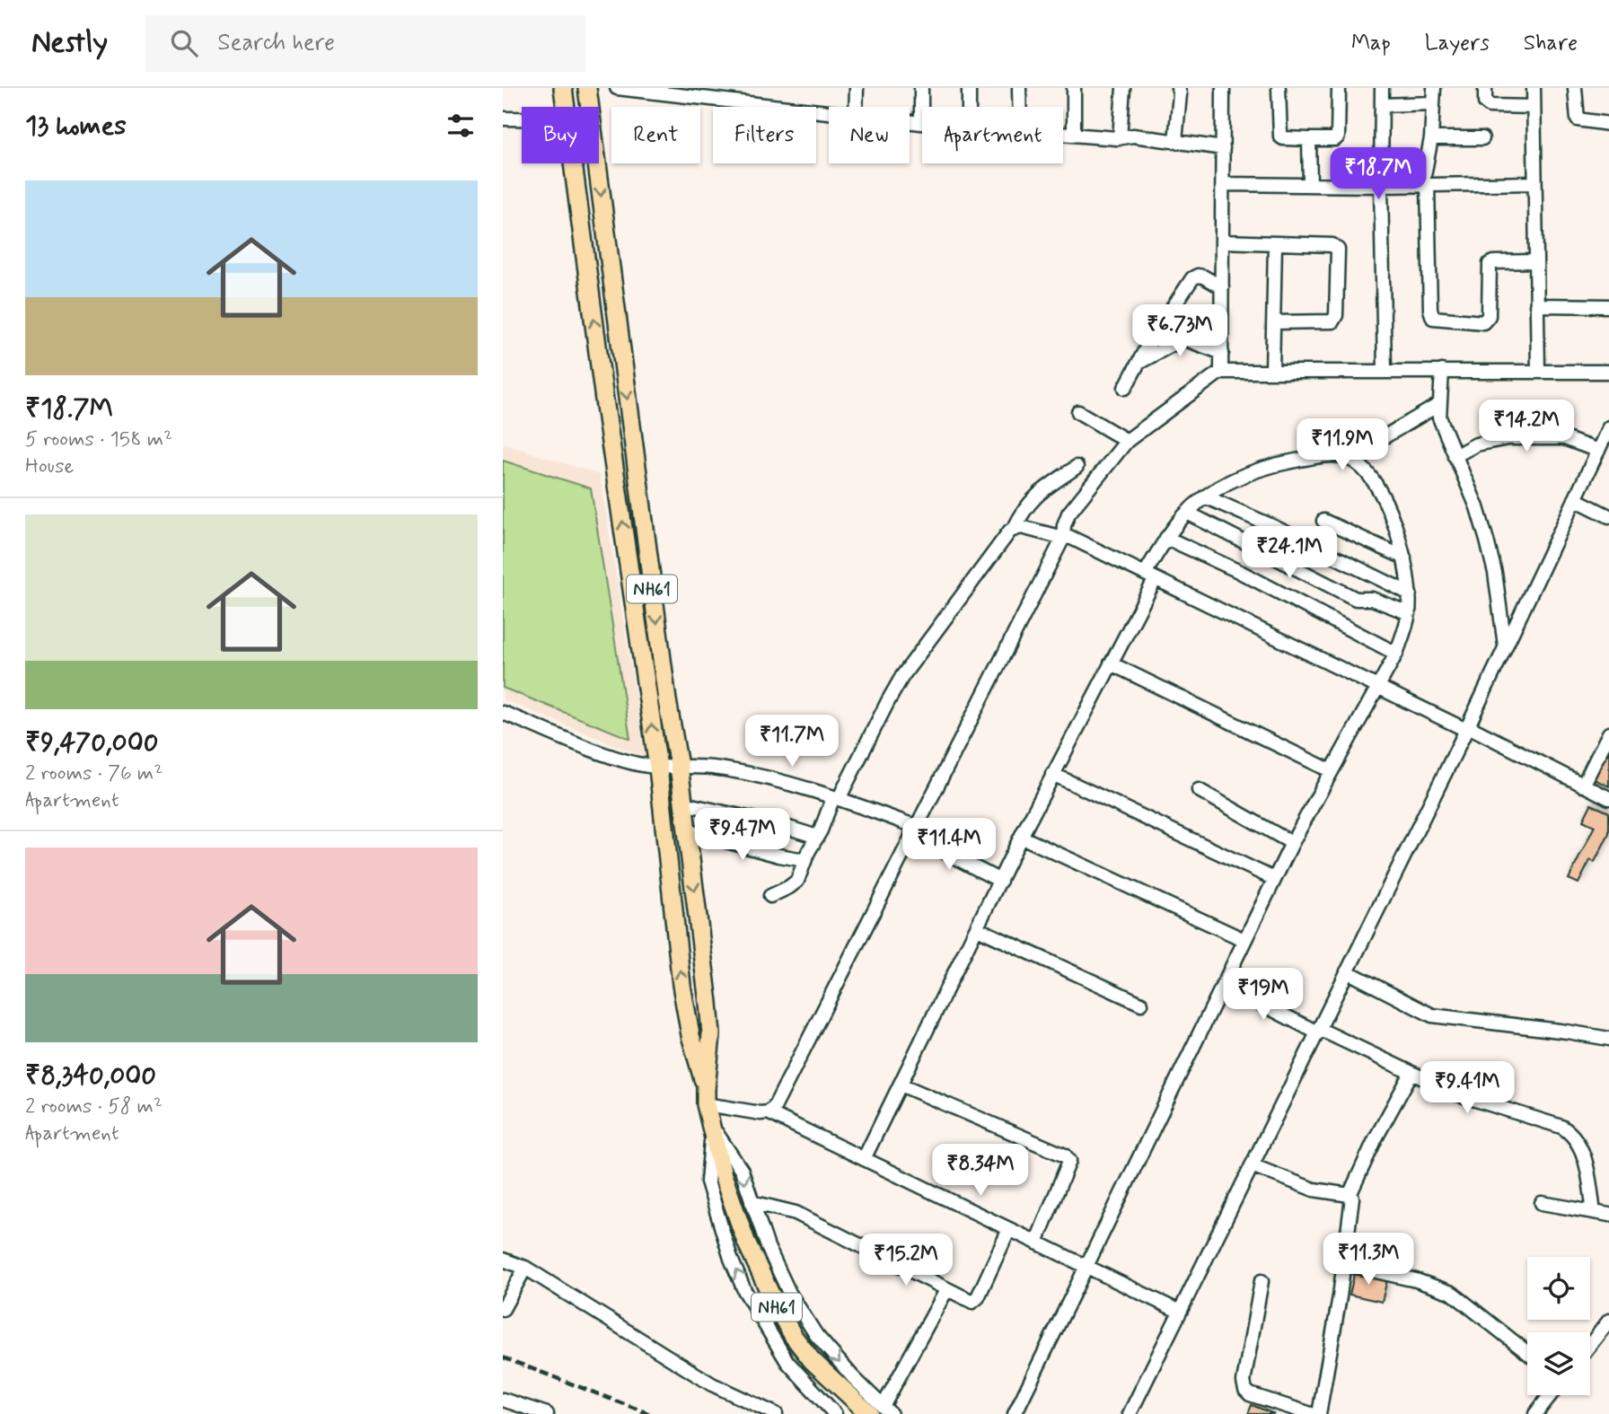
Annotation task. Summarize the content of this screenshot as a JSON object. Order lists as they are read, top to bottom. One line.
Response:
{"streets":{"highway":["NH61"]},"page":{"header":"Nestly","search":"Search here","nav":["Map","Layers","Share"],"heading":"13 homes","chip":["Buy","Rent","Filters","New","Apartment"],"price":["₹18.7M","₹6.73M","₹14.2M","₹11.9M","₹24.1M","₹11.7M","₹9.47M","₹11.4M","₹19M","₹9.41M","₹8.34M","₹11.3M","₹15.2M"],"list":[{"name":"₹18.7M","note":"5 rooms · 158 m² · House"},{"name":"₹9,470,000","note":"2 rooms · 76 m² · Apartment"},{"name":"₹8,340,000","note":"2 rooms · 58 m² · Apartment"}]}}
